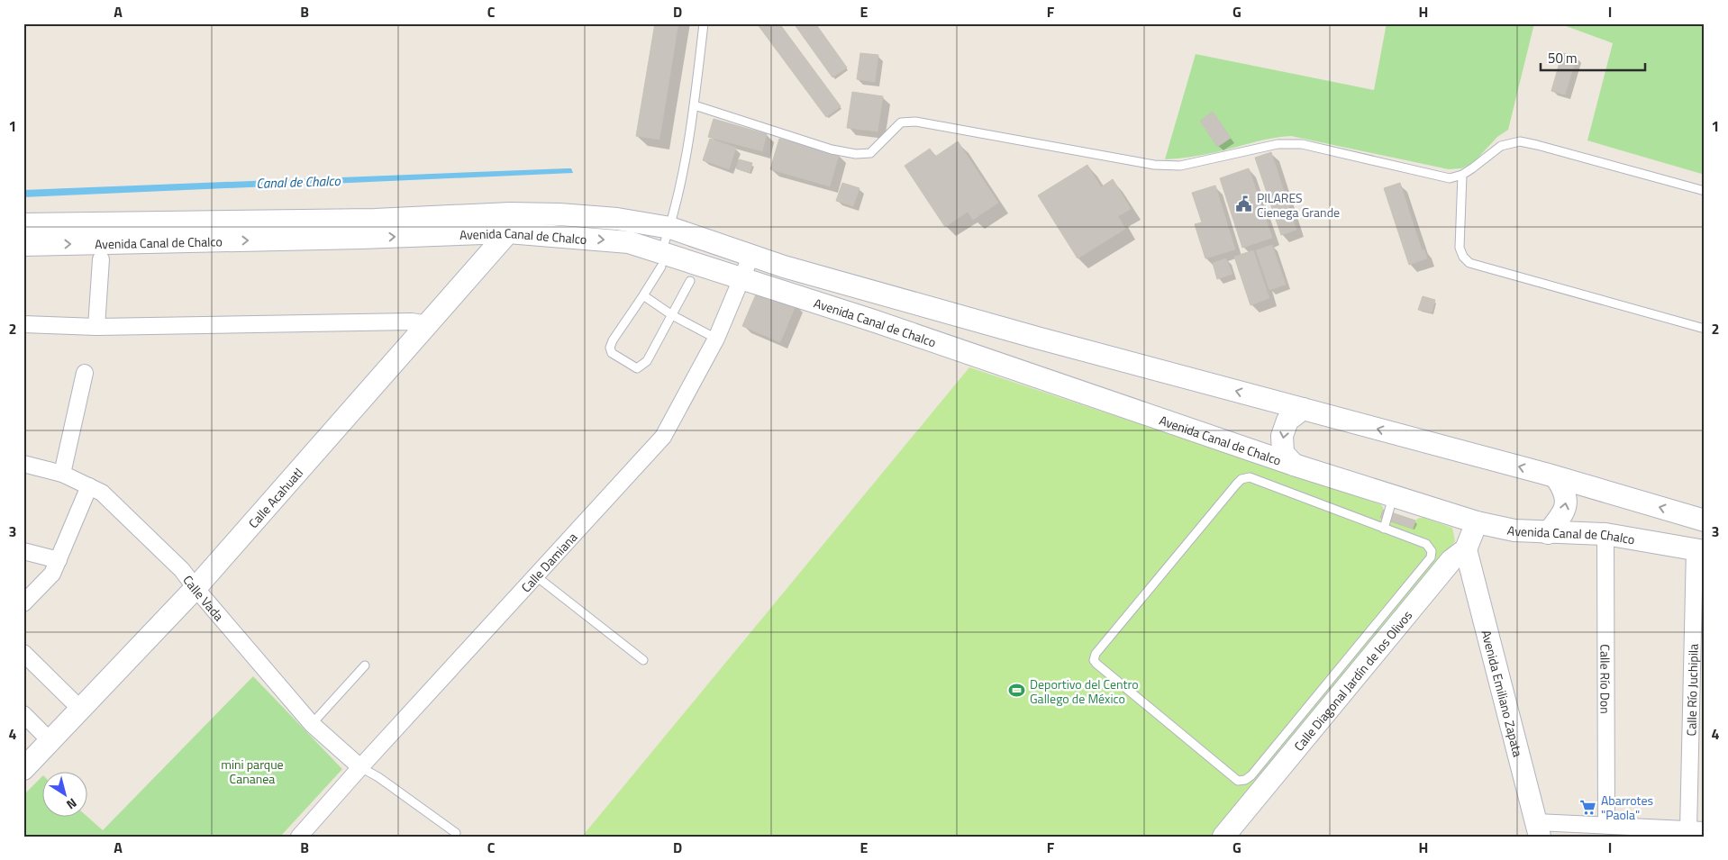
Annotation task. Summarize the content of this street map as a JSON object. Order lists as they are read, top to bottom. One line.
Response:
{"streets":{"main road":["Avenida Canal de Chalco","Calle Acahuatl","Calle Diagonal Jardín de los Olivos","Avenida Emiliano Zapata"],"street":["Calle Damiana","Calle Vada","Calle Río Don","Calle Río Juchipila"]},"crossings":[["Avenida Canal de Chalco","Calle Acahuatl"],["Avenida Canal de Chalco","Calle Damiana"],["Avenida Canal de Chalco","Calle Diagonal Jardín de los Olivos"],["Avenida Canal de Chalco","Calle Río Don"],["Avenida Canal de Chalco","Calle Río Juchipila"],["Calle Acahuatl","Calle Vada"],["Calle Damiana","Calle Vada"],["Calle Diagonal Jardín de los Olivos","Avenida Emiliano Zapata"]],"water":["Canal de Chalco"],"parks":["mini parque Cananea"],"places":{"public building":["PILARES Cienega Grande"],"sports":["Deportivo del Centro Gallego de México"],"supermarket":["Abarrotes \"Paola\""]},"scale_bar":"50 m","north":"bottom right","grid":{"columns":["A","B","C","D","E","F","G","H","I"],"rows":["1","2","3","4"]}}
